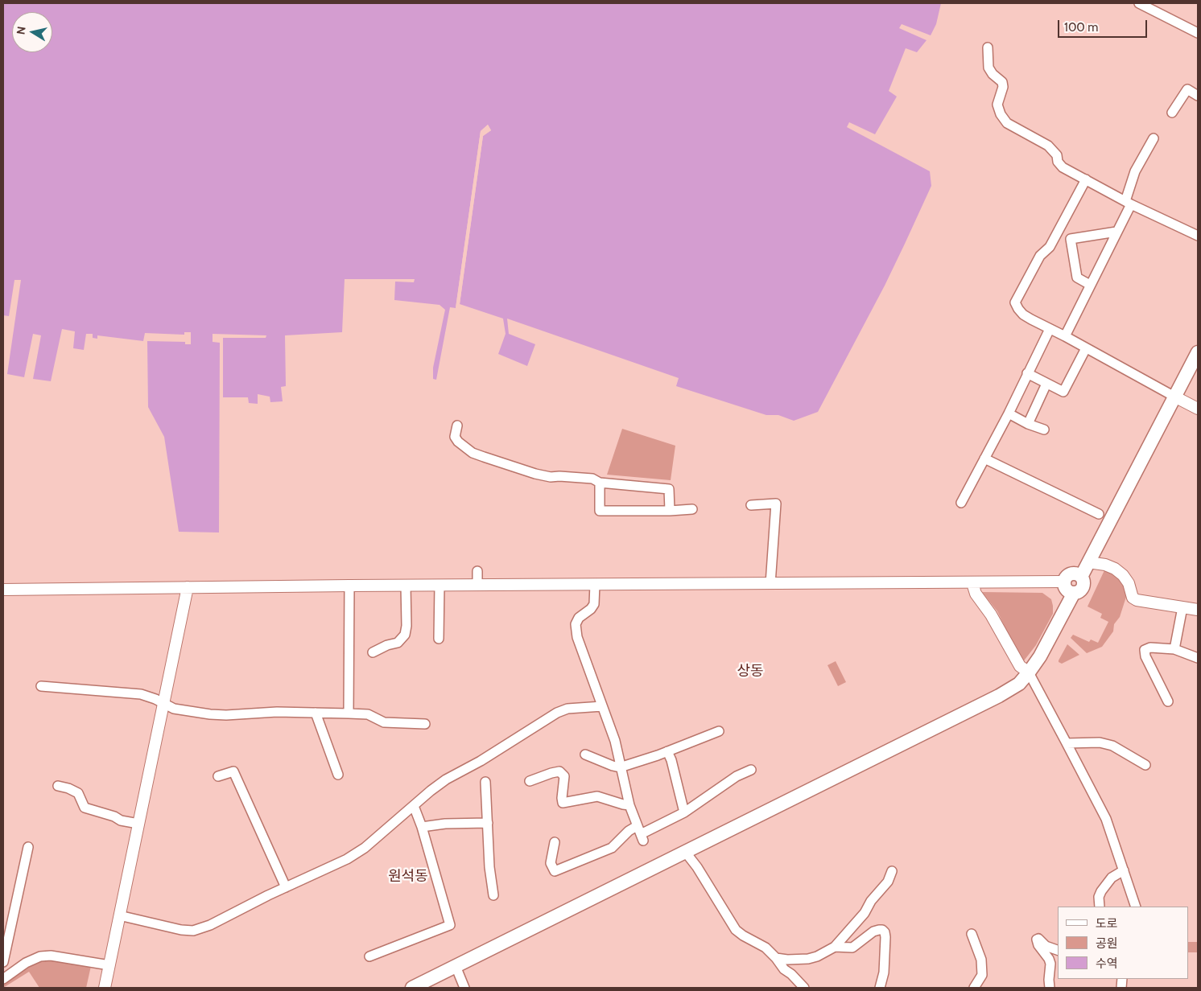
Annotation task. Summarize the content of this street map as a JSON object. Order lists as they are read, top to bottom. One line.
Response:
{"districts":["상동","원석동"],"legend":["도로","공원","수역"],"scale_bar":"100 m","north":"left"}
